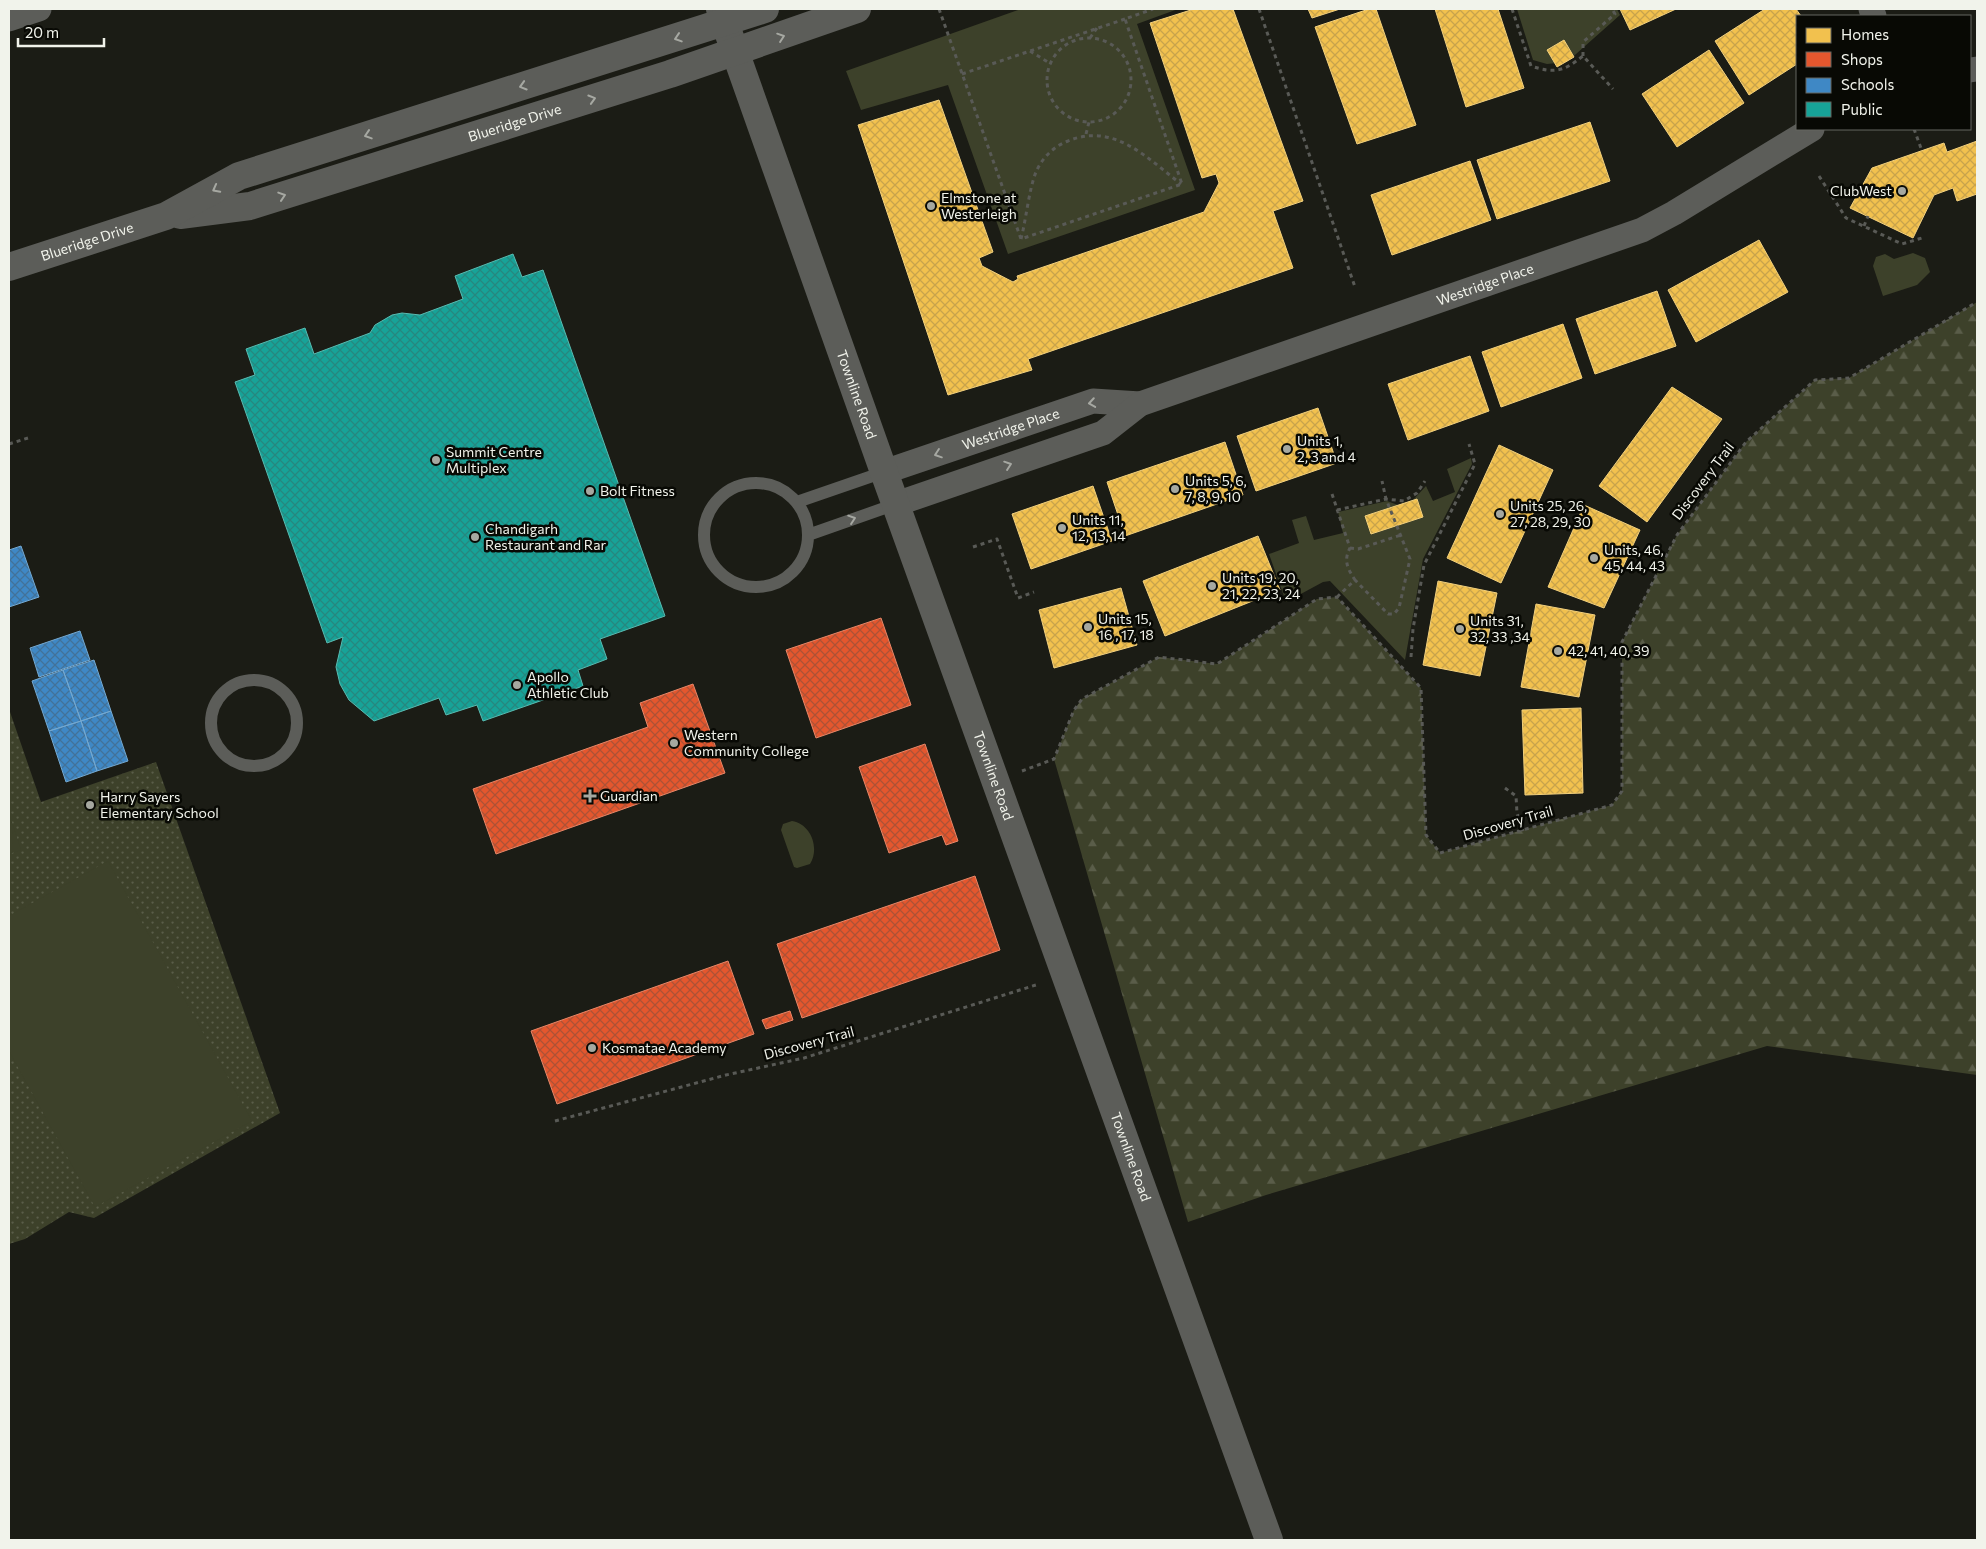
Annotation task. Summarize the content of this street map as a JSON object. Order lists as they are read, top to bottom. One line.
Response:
{"streets":{"street":["Blueridge Drive","Westridge Place","Townline Road"],"path":["Discovery Trail"]},"crossings":[["Blueridge Drive","Townline Road"],["Westridge Place","Townline Road"],["Townline Road","Discovery Trail"]],"places":{"other":["ClubWest","Elmstone at Westerleigh","Units 1, 2, 3 and 4","Summit Centre Multiplex","Units 5, 6, 7, 8, 9, 10","Bolt Fitness","Units 25, 26, 27, 28, 29, 30","Units 11, 12, 13, 14","Chandigarh Restaurant and Rar","Units, 46, 45, 44, 43","Units 19, 20, 21, 22, 23, 24","Units 15, 16 , 17, 18","Units 31, 32, 33 ,34","42, 41, 40, 39","Apollo Athletic Club","Western Community College","Harry Sayers Elementary School","Kosmatae Academy"],"health":["Guardian"]},"legend":["Homes","Shops","Schools","Public"],"scale_bar":"20 m"}
